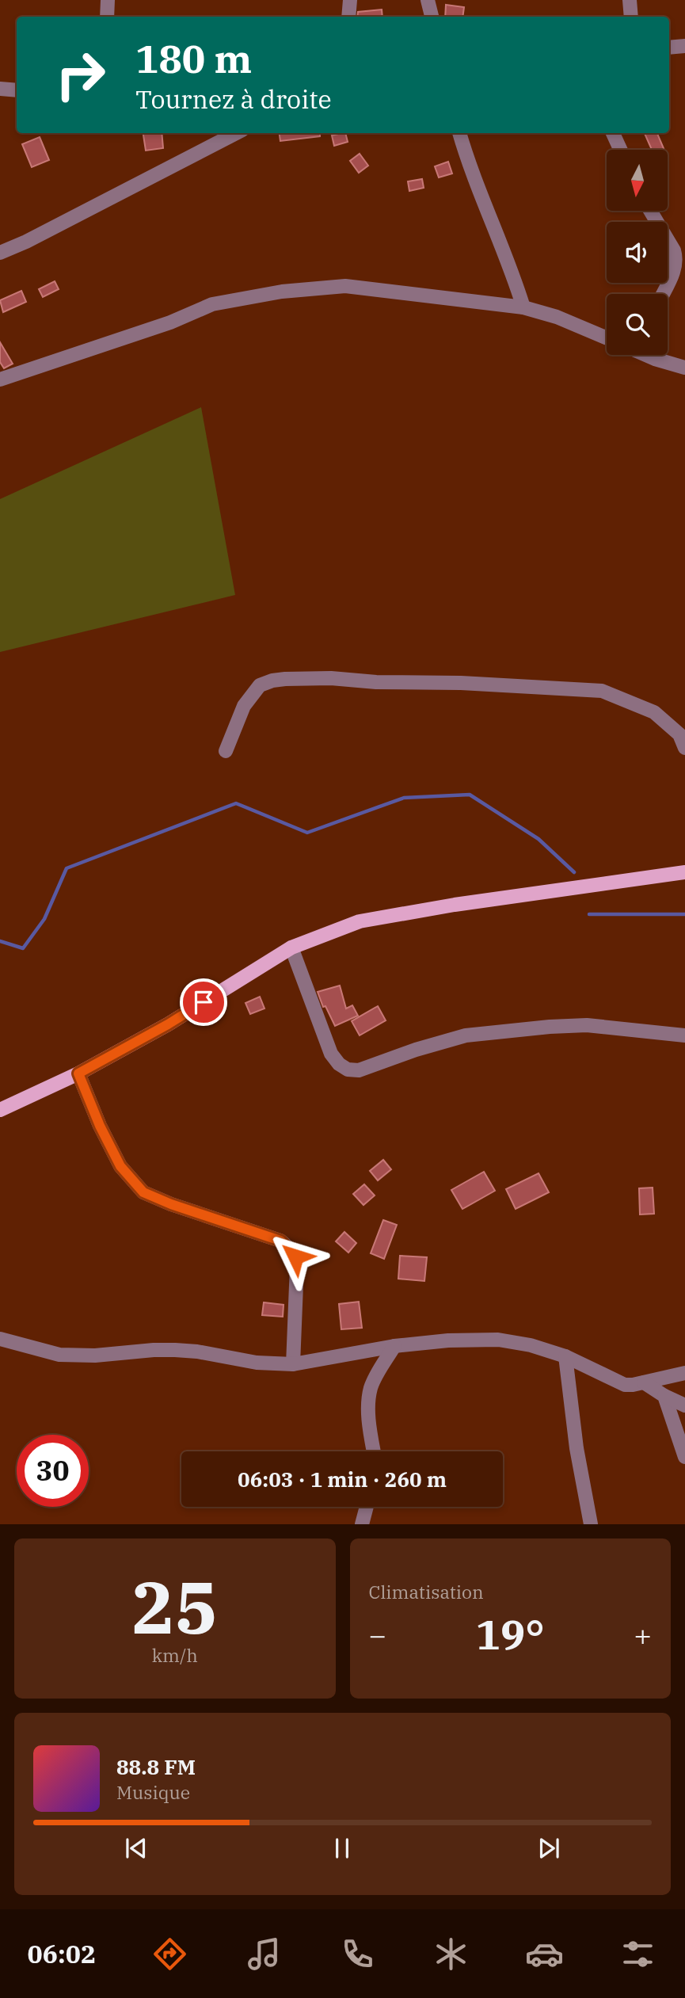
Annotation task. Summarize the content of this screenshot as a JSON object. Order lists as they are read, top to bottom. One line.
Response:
{"north":"bottom","page":{"turn":["180 m","Tournez à droite"],"limit":"30","trip":"06:03 · 1 min · 260 m","tile":[["25","km/h"],"Climatisation"],"heat":["−","19°","+"],"song":["88.8 FM","Musique"],"tabs":"06:02"}}
